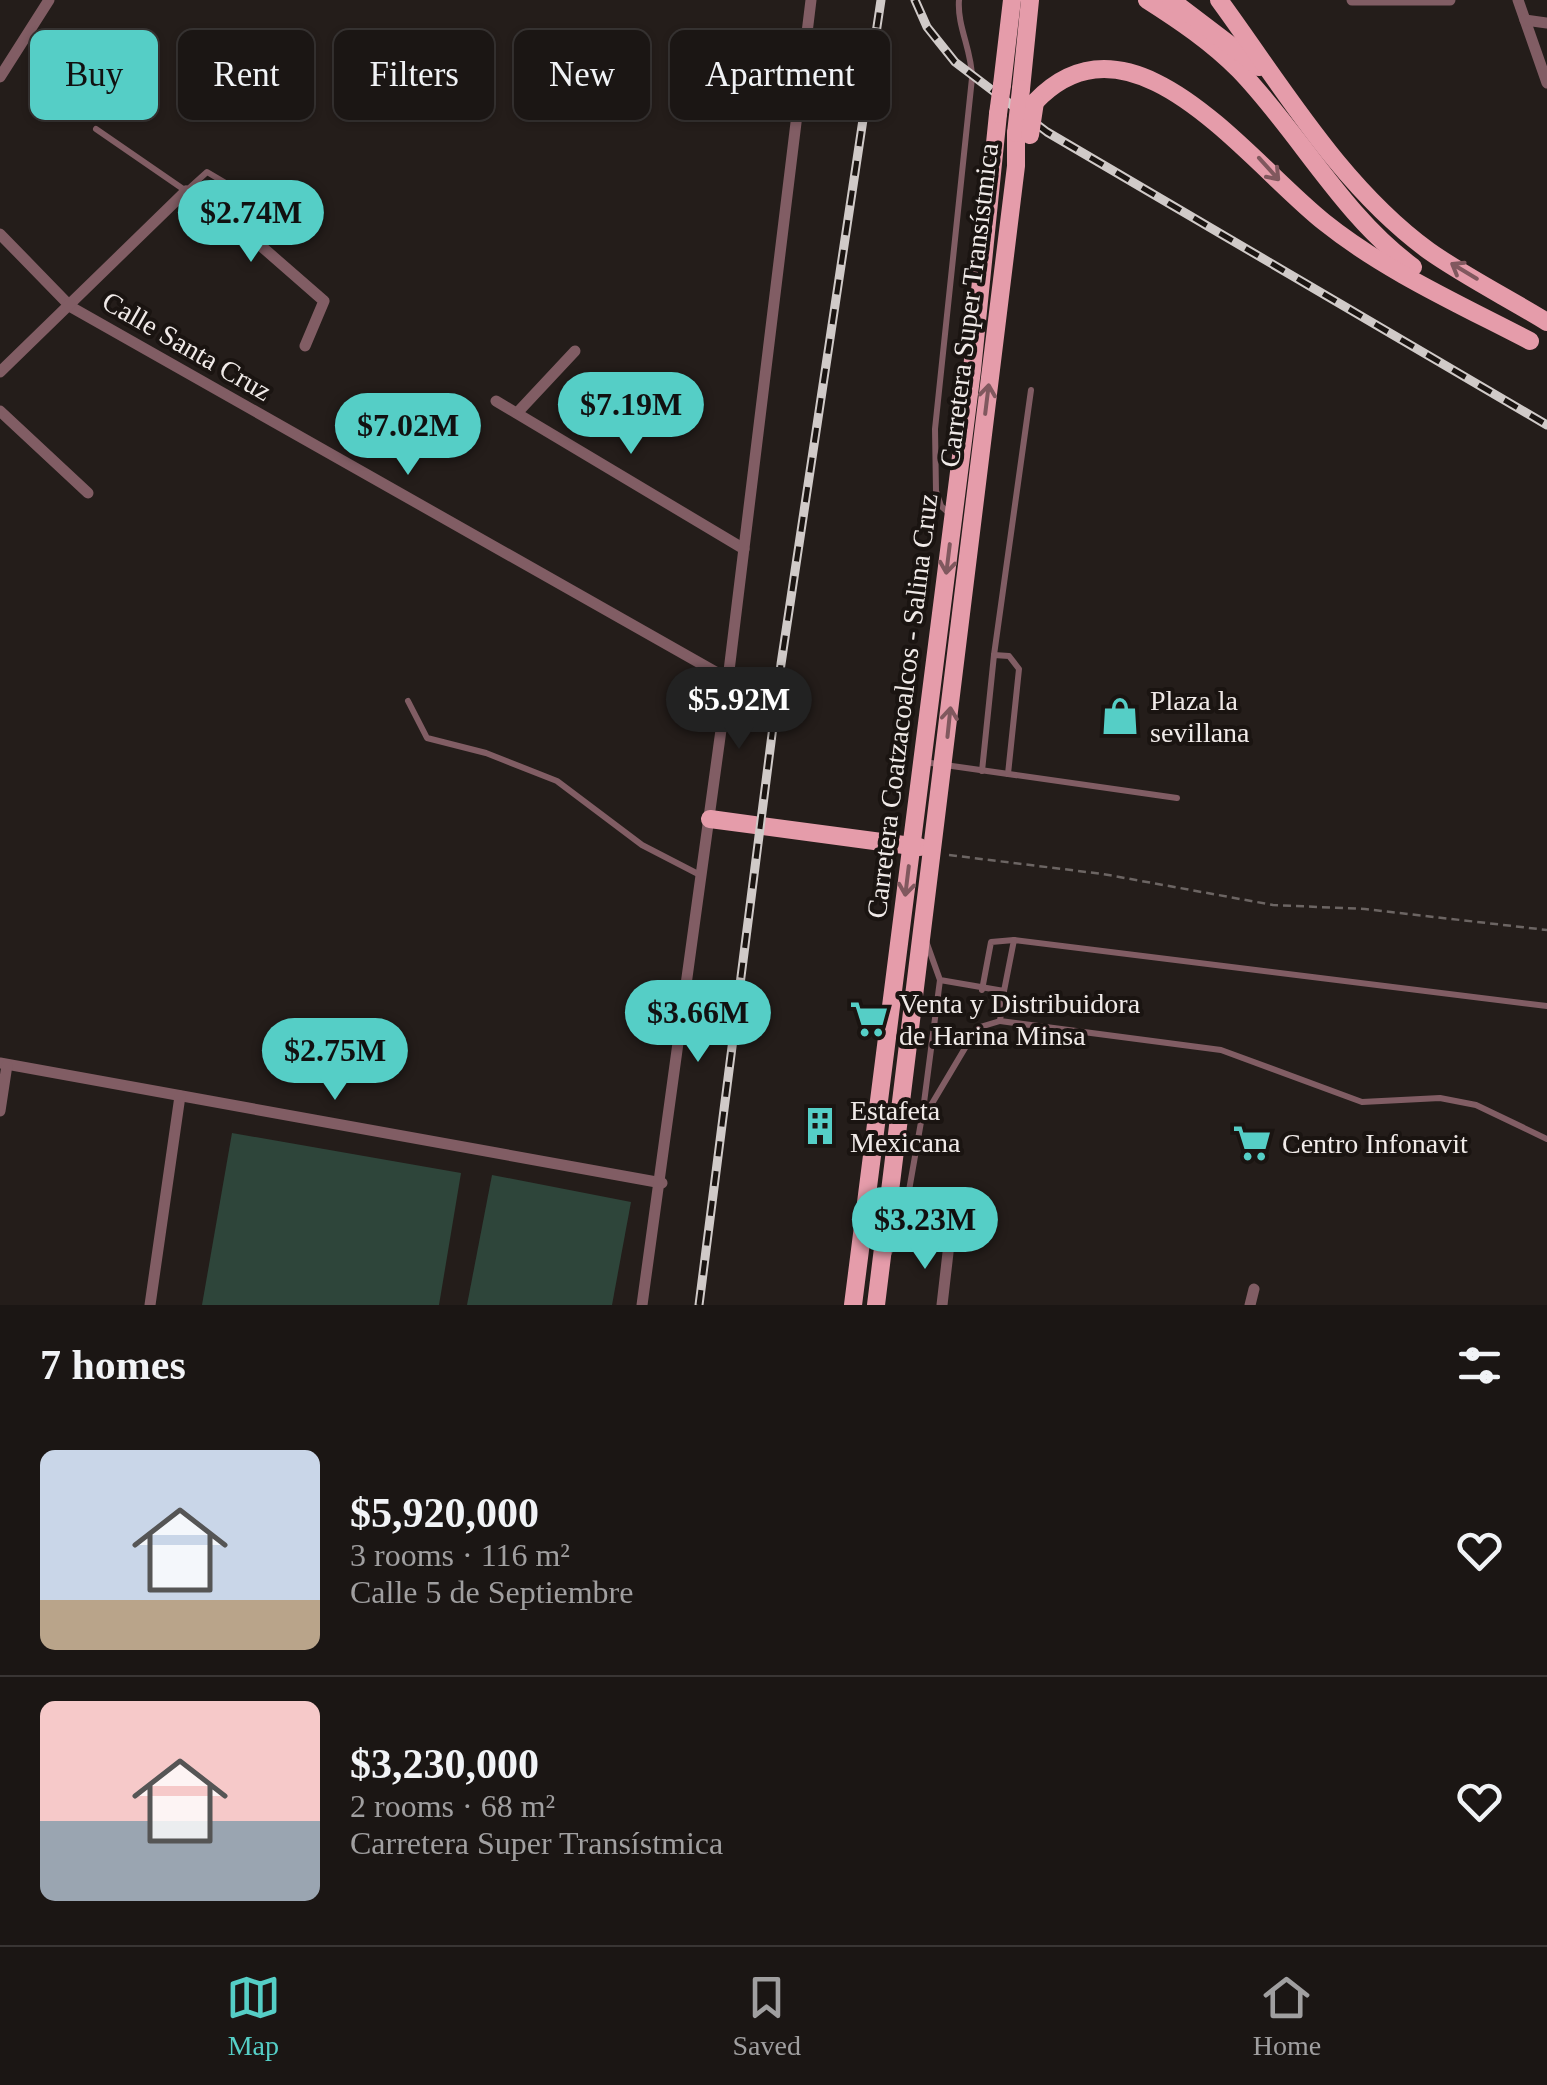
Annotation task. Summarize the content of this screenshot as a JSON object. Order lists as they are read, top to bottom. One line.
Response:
{"streets":{"main road":["Carretera Super Transístmica","Carretera Coatzacoalcos - Salina Cruz"],"street":["Calle Santa Cruz"]},"crossings":[["Carretera Super Transístmica","Carretera Coatzacoalcos - Salina Cruz"]],"one_way":["Carretera Super Transístmica","Carretera Coatzacoalcos - Salina Cruz"],"places":{"shop":["Plaza la sevillana"],"supermarket":["Venta y Distribuidora de Harina Minsa","Centro Infonavit"],"building":["Estafeta Mexicana"]},"page":{"chip":["Buy","Rent","Filters","New","Apartment"],"price":["$2.74M","$7.19M","$7.02M","$5.92M","$3.66M","$2.75M","$3.23M"],"heading":"7 homes","list":[{"name":"$5,920,000","note":"3 rooms · 116 m² · Calle 5 de Septiembre"},{"name":"$3,230,000","note":"2 rooms · 68 m² · Carretera Super Transístmica"}],"tabs":["Map","Saved","Home"]}}
